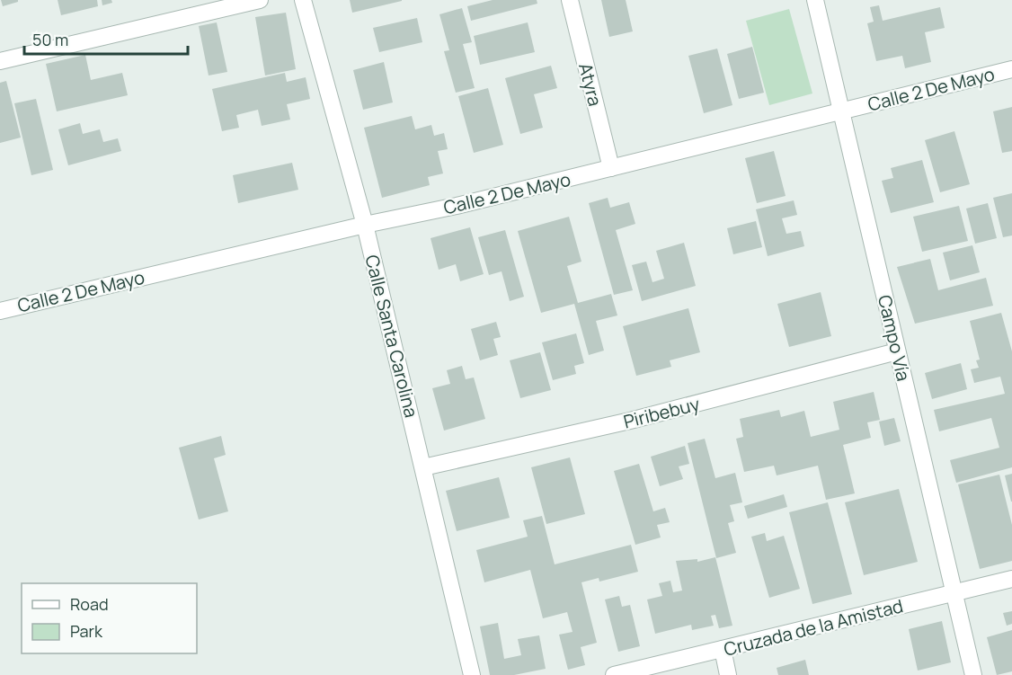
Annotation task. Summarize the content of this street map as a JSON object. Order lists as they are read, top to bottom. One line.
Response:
{"streets":{"street":["Atyra","Calle 2 De Mayo","Calle Santa Carolina","Campo Vía","Piribebuy","Cruzada de la Amistad"]},"crossings":[["Atyra","Calle 2 De Mayo"],["Calle 2 De Mayo","Calle Santa Carolina"],["Calle 2 De Mayo","Campo Vía"],["Calle Santa Carolina","Piribebuy"],["Campo Vía","Piribebuy"],["Campo Vía","Cruzada de la Amistad"]],"legend":["Road","Park"],"scale_bar":"50 m"}
